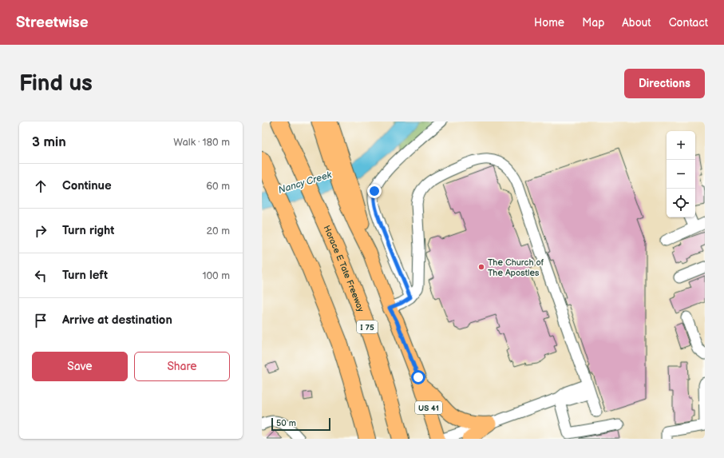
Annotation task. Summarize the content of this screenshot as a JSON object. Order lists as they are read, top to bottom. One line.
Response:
{"streets":{"highway":["Horace E Tate Freeway","I 75"],"main road":["US 41"]},"water":["Nancy Creek"],"places":["The Church of The Apostles"],"scale_bar":"50 m","page":{"header":"Streetwise","nav":["Home","Map","About","Contact"],"buttons":["Directions",["Save","Share"]],"title":"Find us","heading":["3 min","Walk · 180 m"],"map_buttons":["+","−"],"list":[["Continue","60 m"],["Turn right","20 m"],["Turn left","100 m"],"Arrive at destination"],"scale":"50 m"}}
